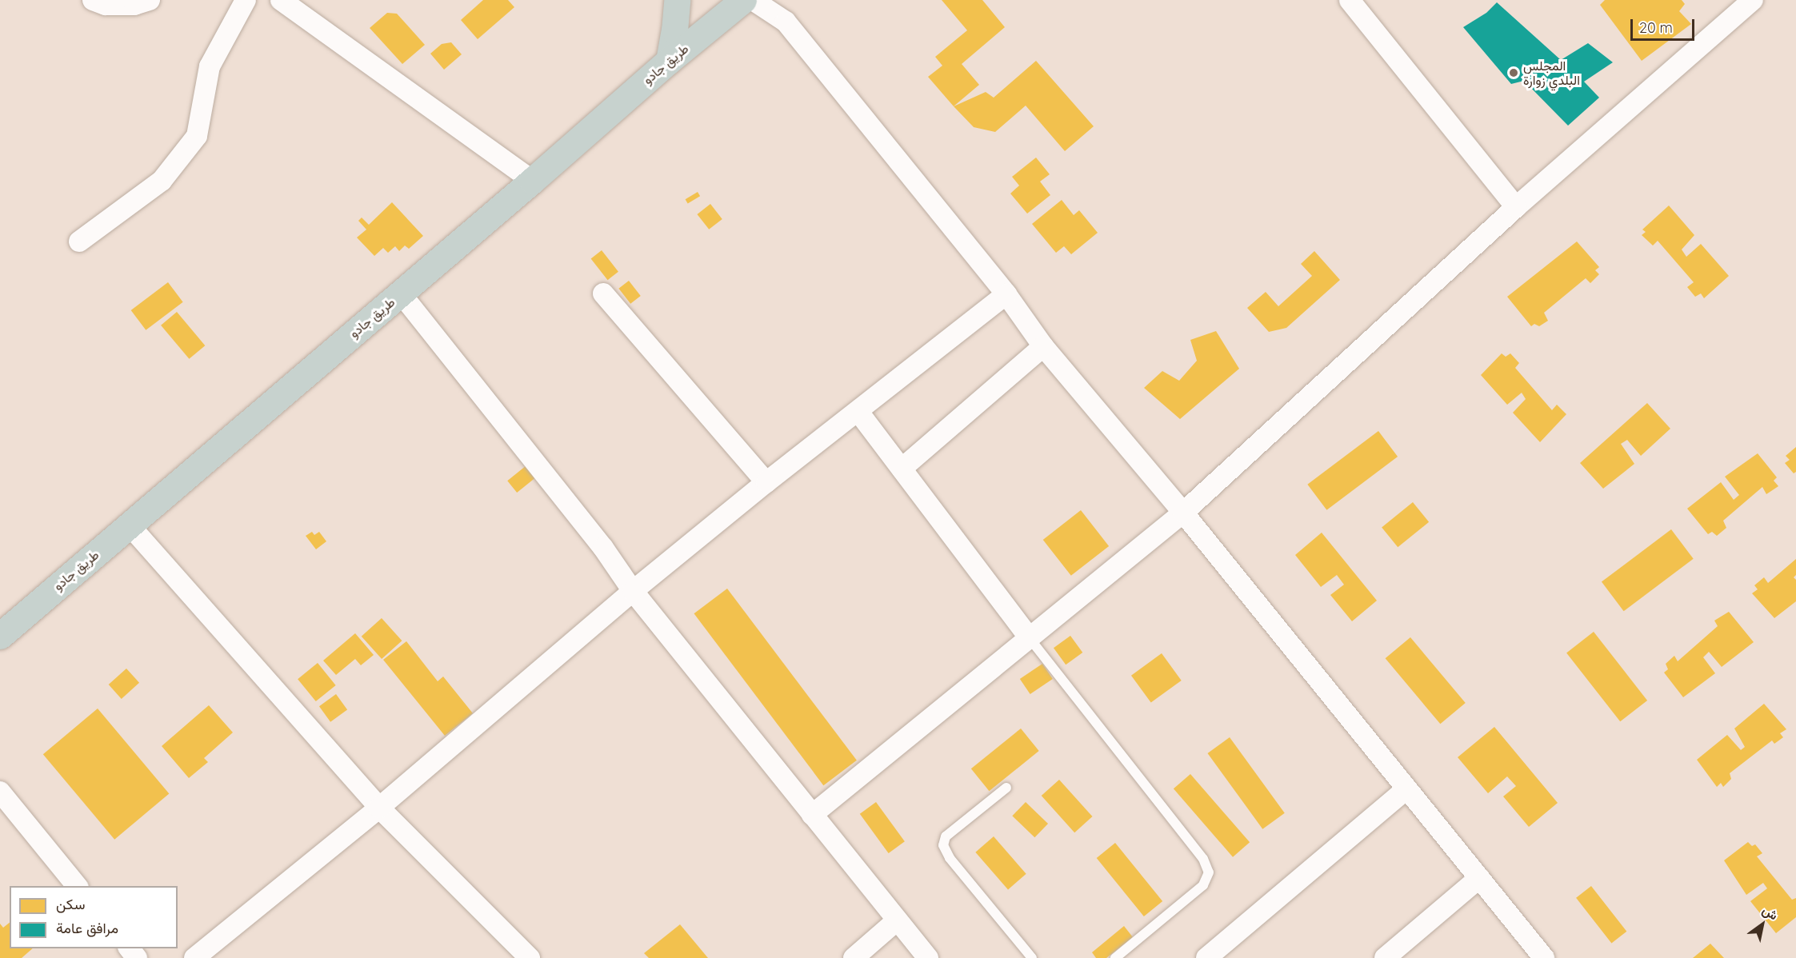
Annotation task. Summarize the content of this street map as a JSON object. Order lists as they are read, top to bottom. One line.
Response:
{"streets":{"highway":["طريق جادو"]},"places":["المجلس البلدي زوارة"],"legend":["سكن","مرافق عامة"],"scale_bar":"20 m","north":"top right"}
